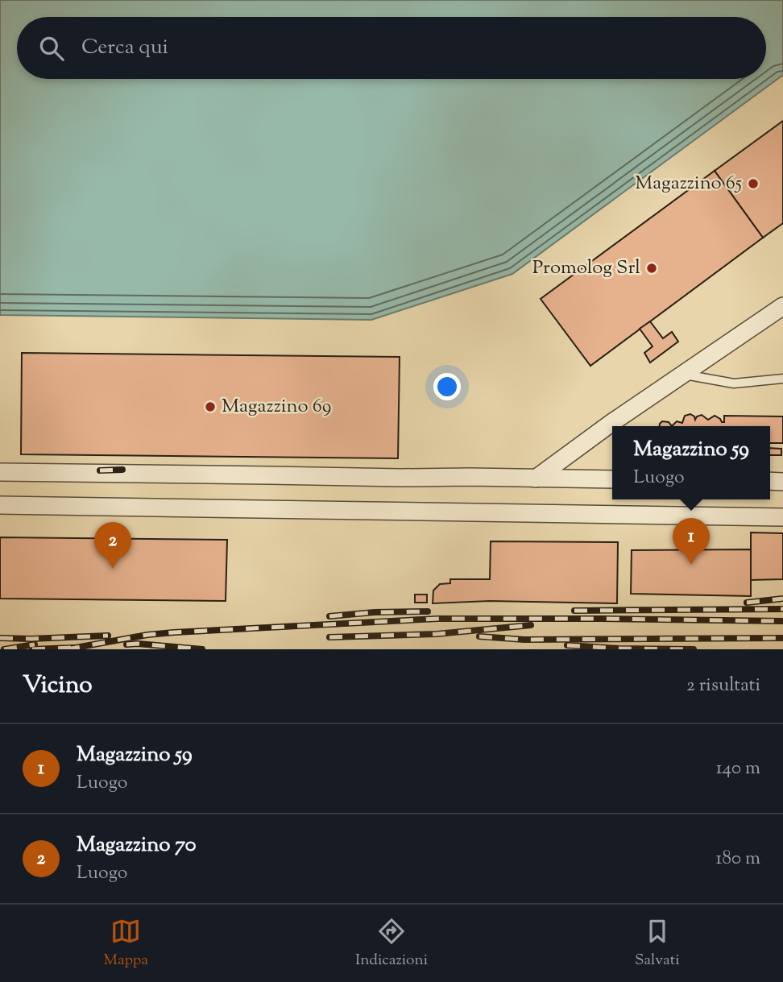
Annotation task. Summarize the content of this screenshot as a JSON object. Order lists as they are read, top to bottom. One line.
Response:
{"places":["Magazzino 65","Promolog Srl","Magazzino 69"],"page":{"search":"Cerca qui","popup":["Magazzino 59","Luogo"],"pins":["1","2"],"heading":["Vicino","2 risultati"],"list":[{"mark":"1","name":"Magazzino 59","note":"Luogo","value":"140 m"},{"mark":"2","name":"Magazzino 70","note":"Luogo","value":"180 m"}],"nav":["Mappa","Indicazioni","Salvati"]}}
